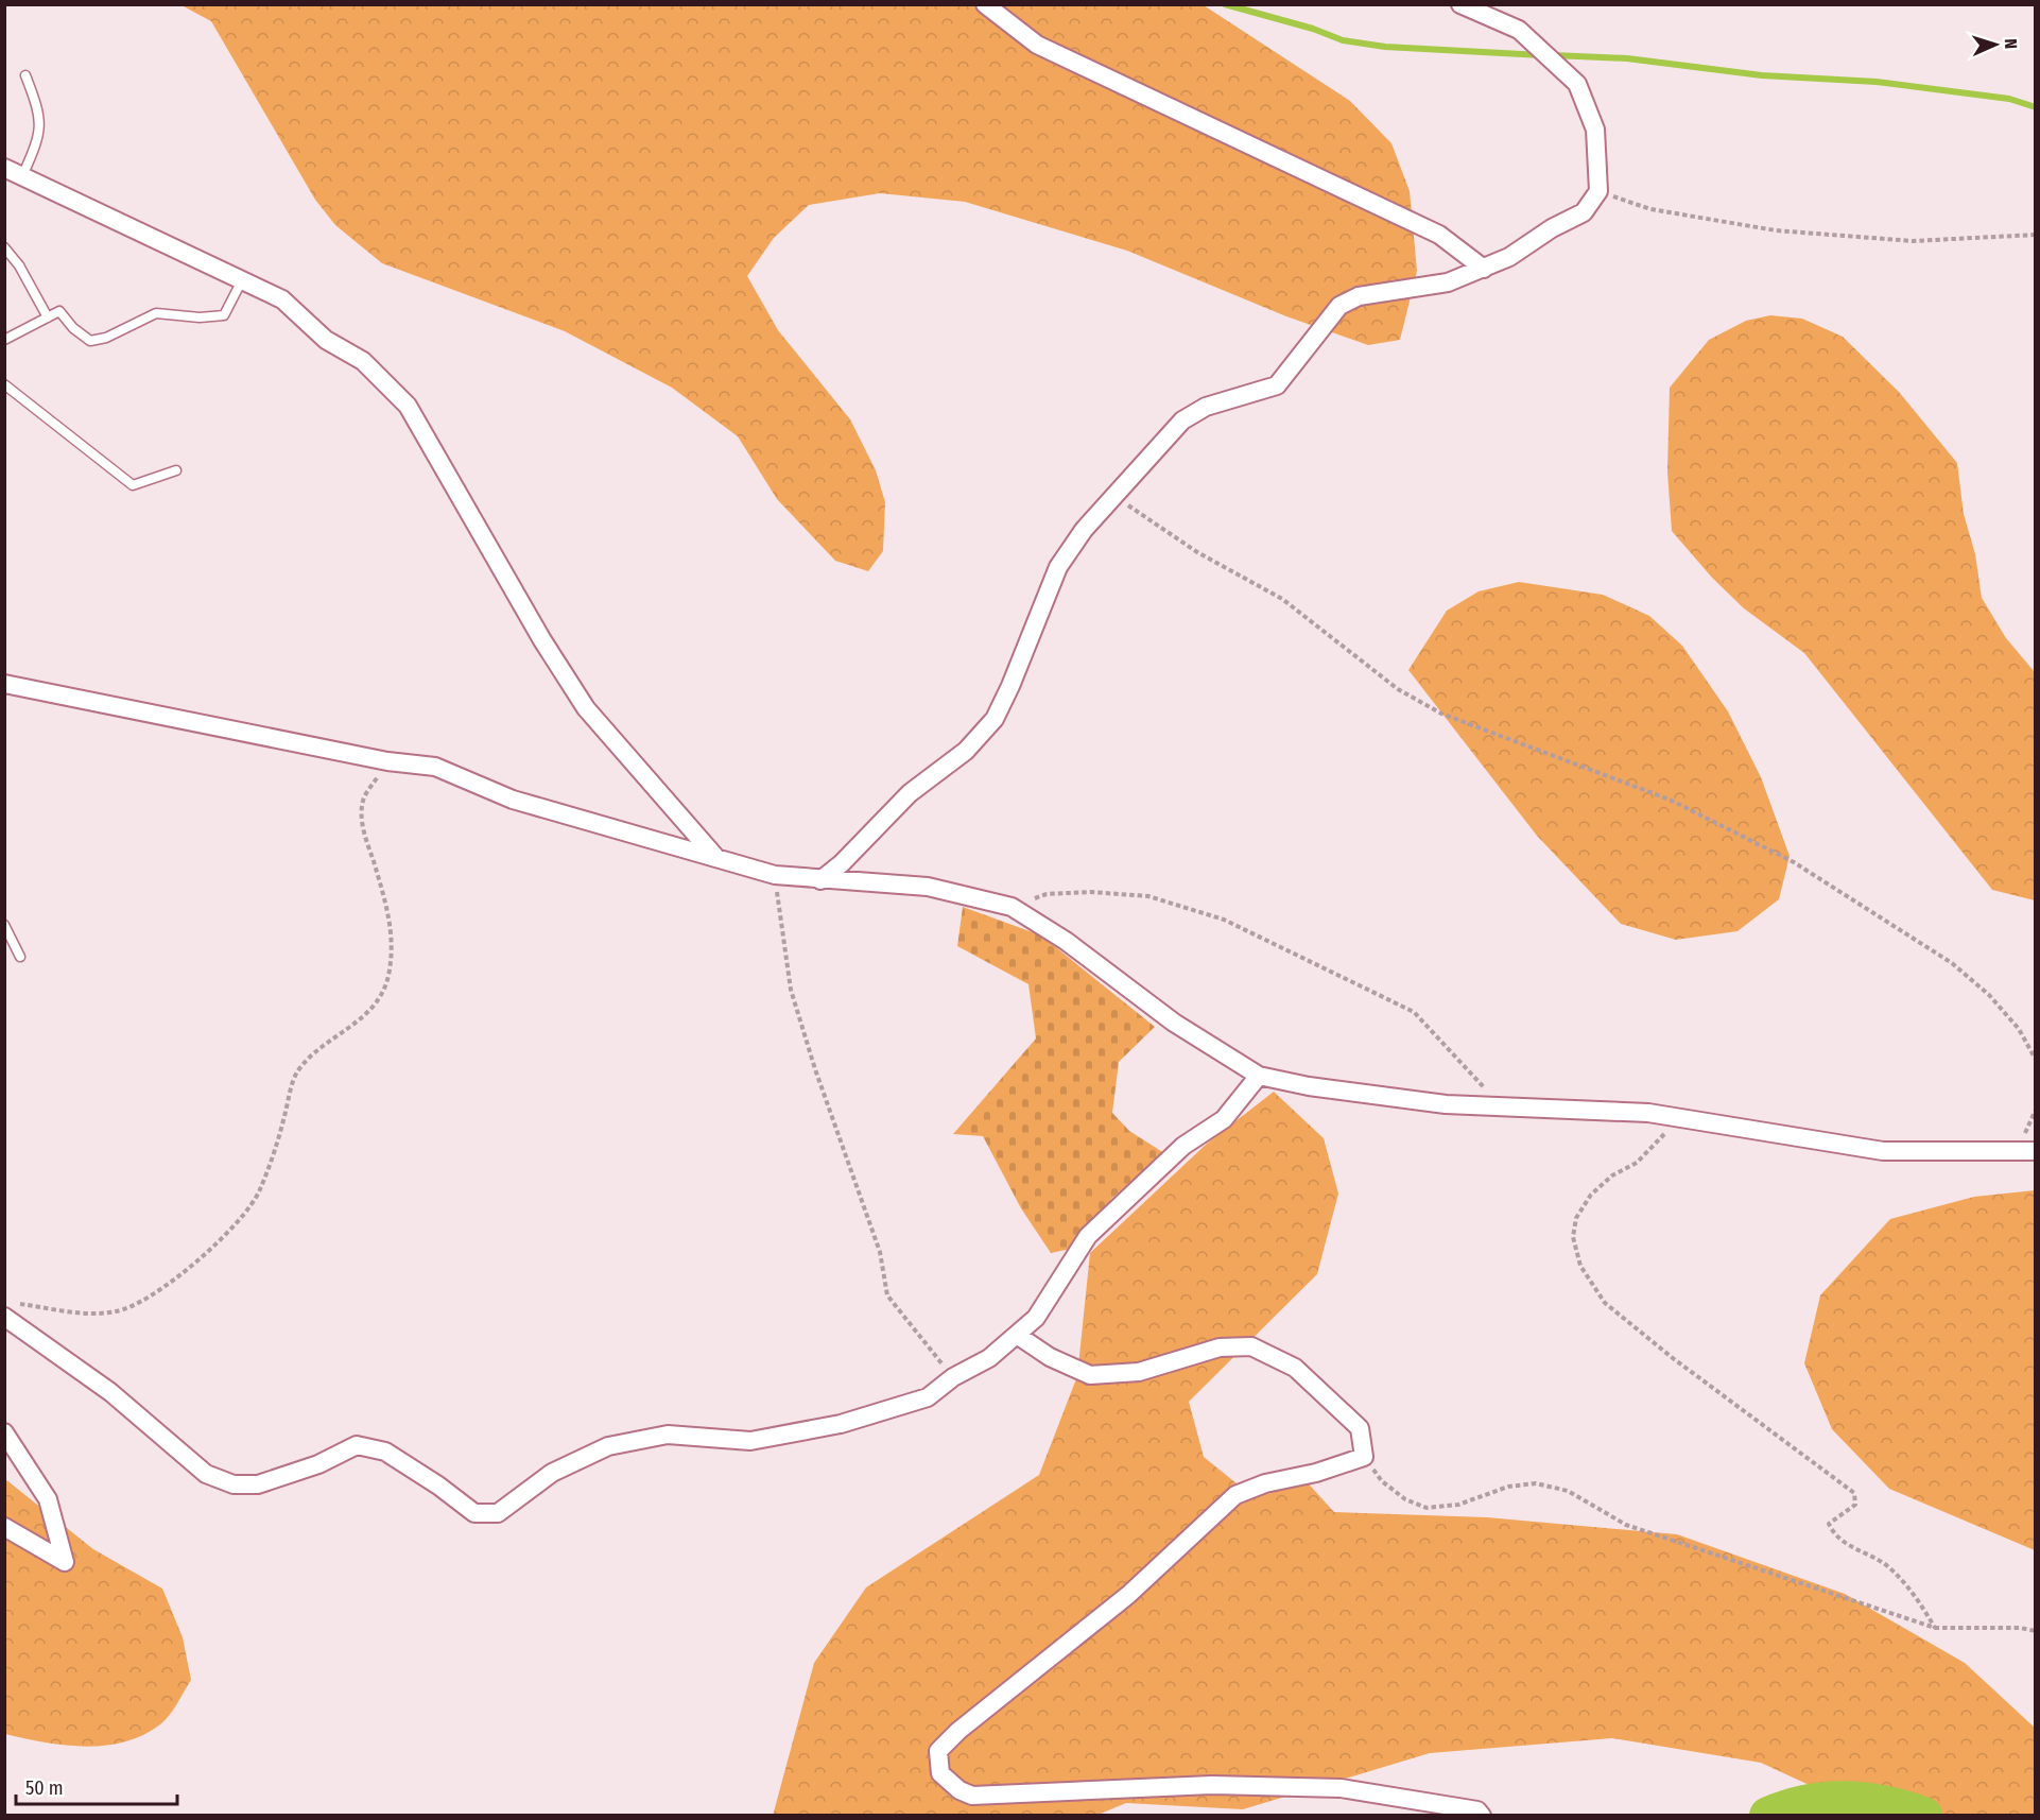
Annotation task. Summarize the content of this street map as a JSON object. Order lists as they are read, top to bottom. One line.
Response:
{"scale_bar":"50 m","north":"right"}
